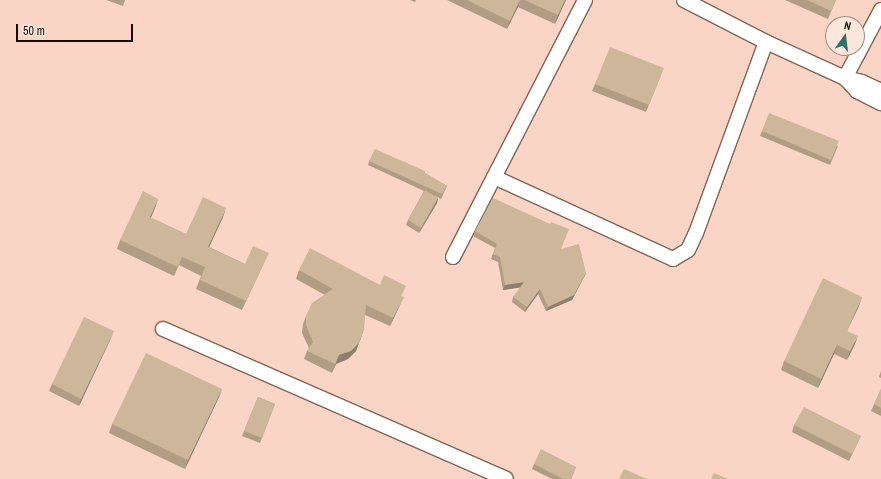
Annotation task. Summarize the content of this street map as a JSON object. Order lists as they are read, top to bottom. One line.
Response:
{"scale_bar":"50 m","north":"top"}
